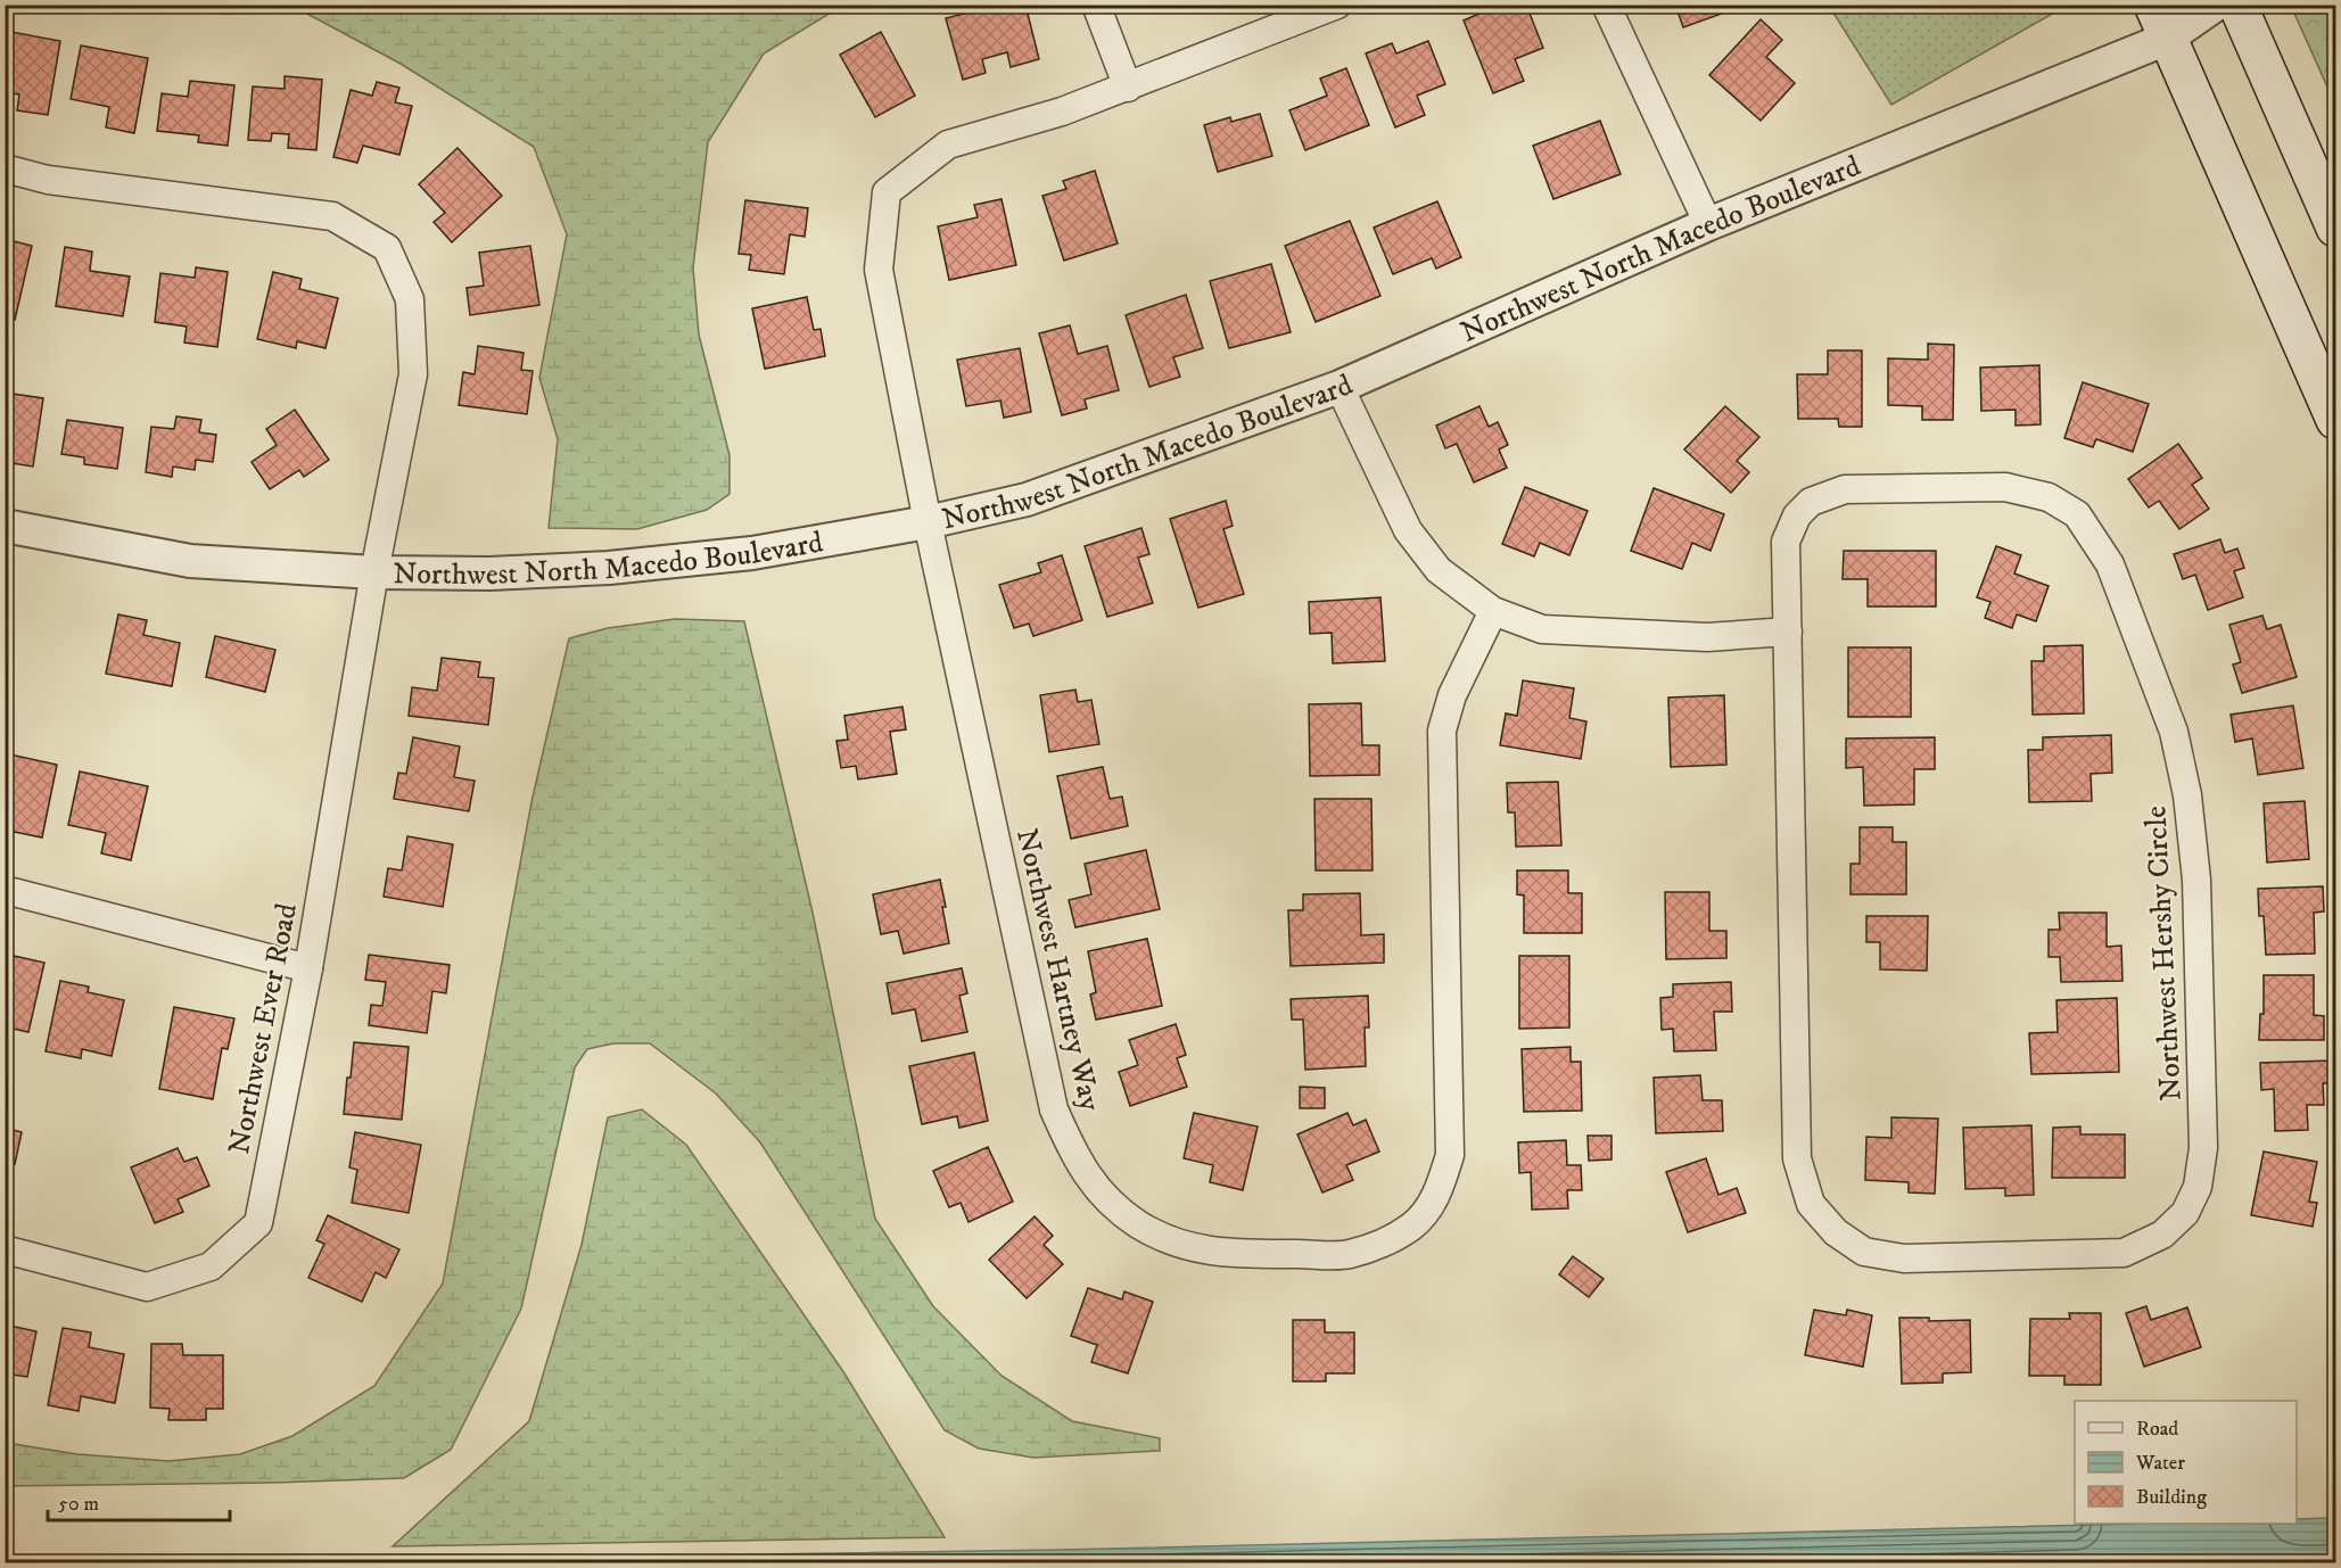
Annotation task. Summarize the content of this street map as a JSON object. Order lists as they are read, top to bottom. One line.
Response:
{"streets":{"street":["Northwest North Macedo Boulevard","Northwest Hershy Circle","Northwest Hartney Way","Northwest Ever Road"]},"crossings":[["Northwest North Macedo Boulevard","Northwest Hartney Way"],["Northwest North Macedo Boulevard","Northwest Ever Road"]],"legend":["Road","Water","Building"],"scale_bar":"50 m"}
